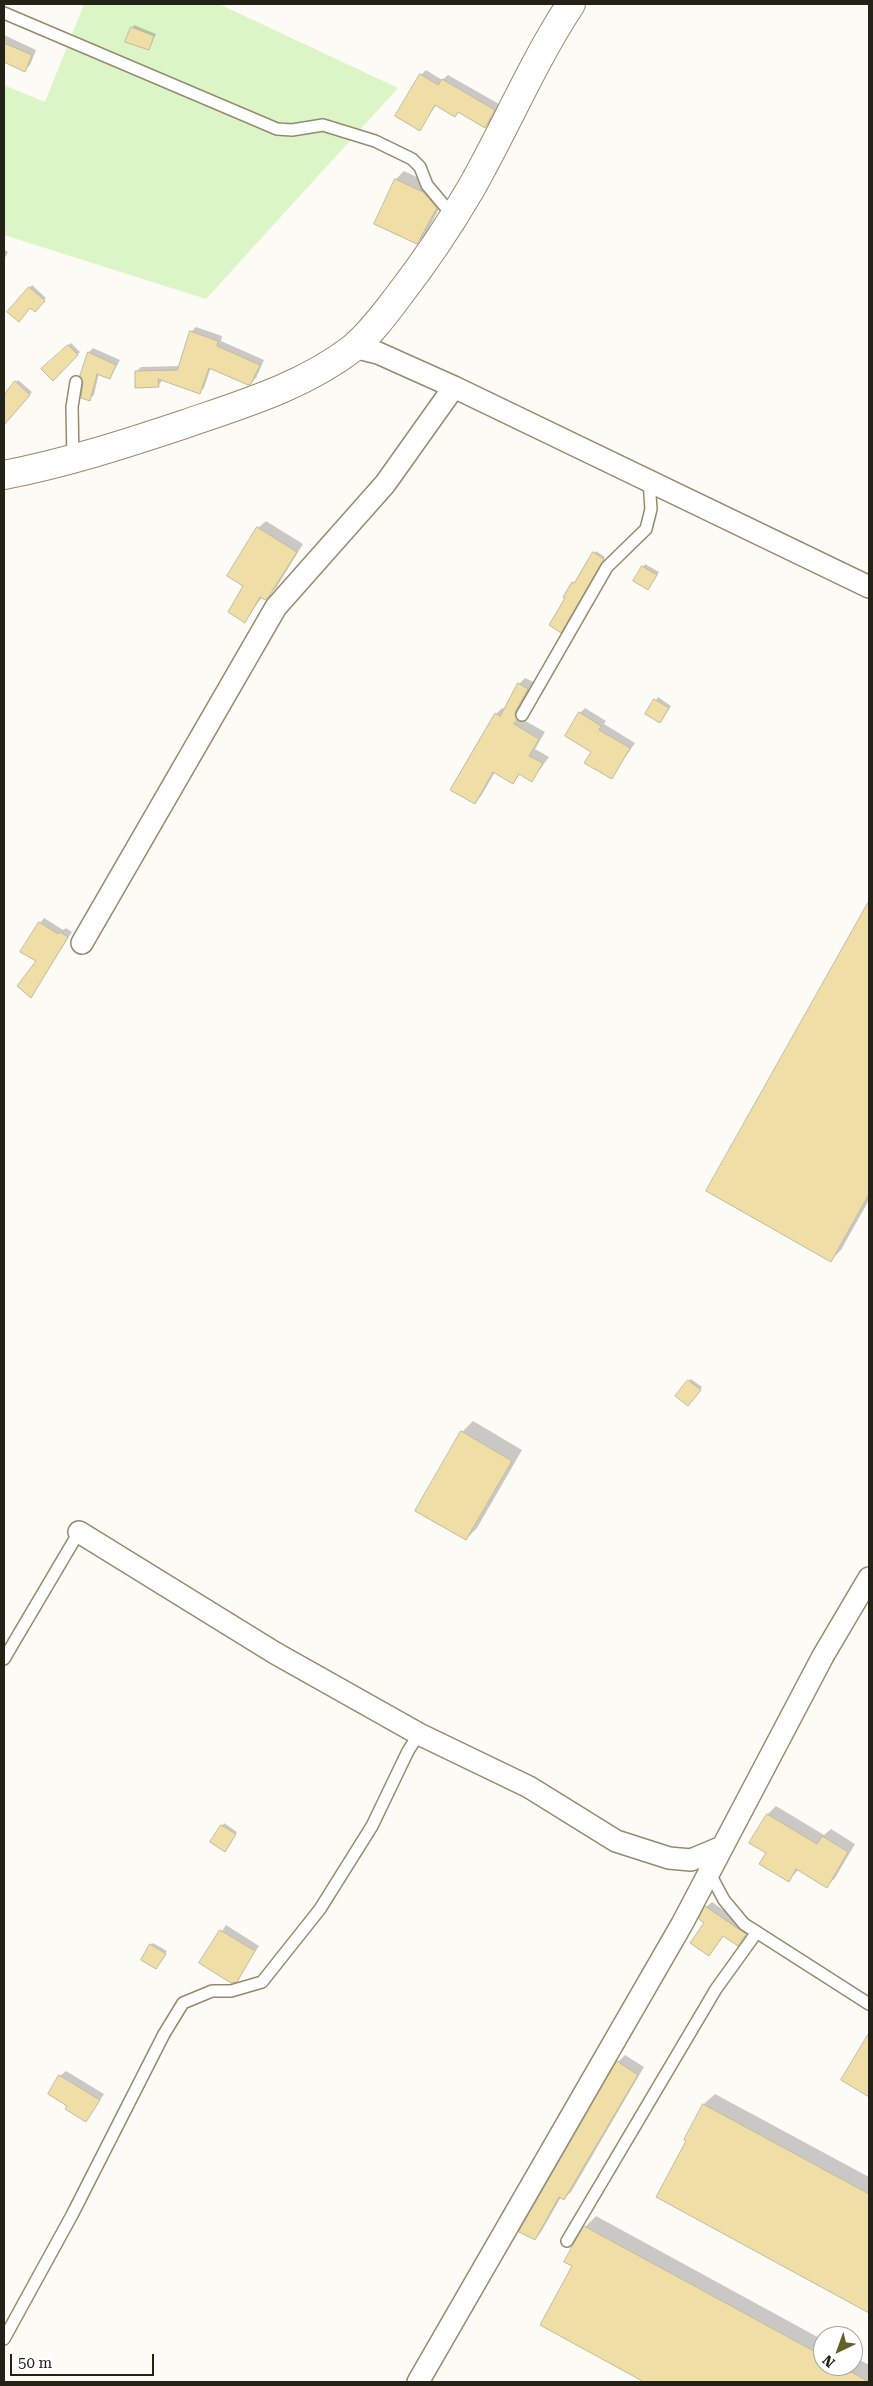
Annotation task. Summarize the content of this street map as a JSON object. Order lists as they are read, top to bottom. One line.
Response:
{"scale_bar":"50 m","north":"bottom left"}
